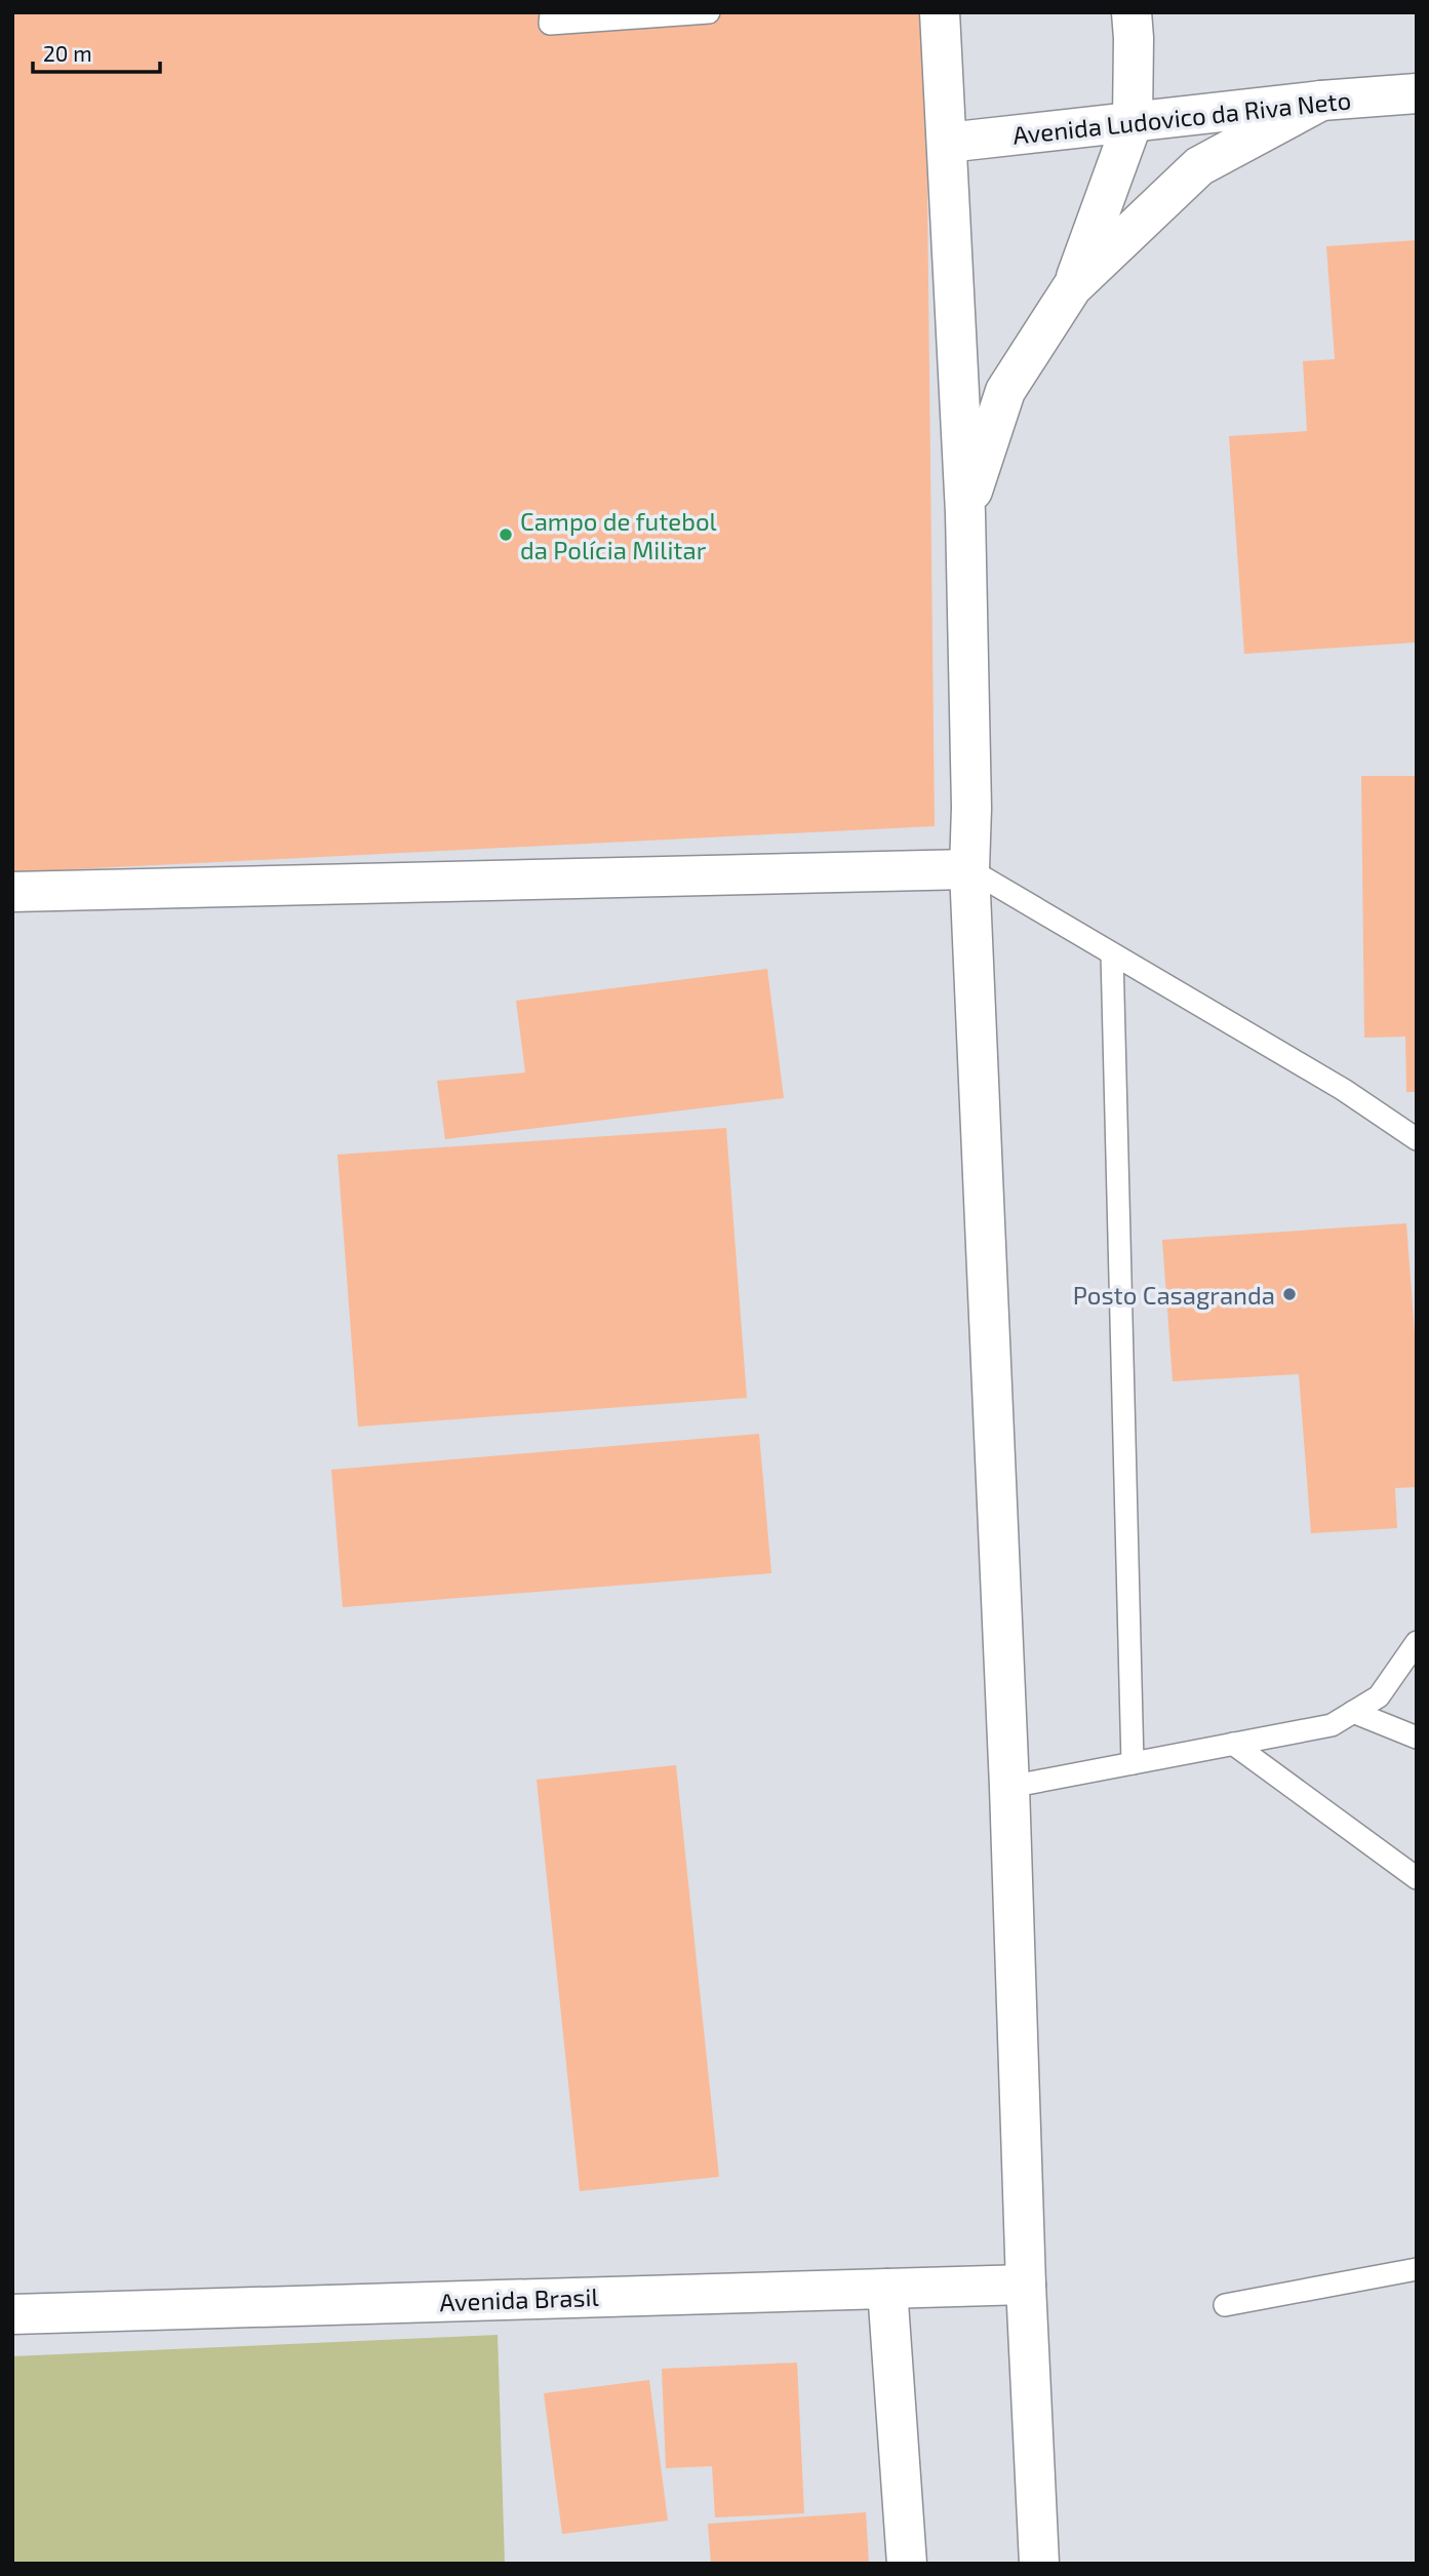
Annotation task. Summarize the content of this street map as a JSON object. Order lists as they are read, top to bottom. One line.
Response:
{"streets":{"main road":["Avenida Ludovico da Riva Neto","Avenida Brasil"]},"places":["Campo de futebol da Polícia Militar","Posto Casagranda"],"scale_bar":"20 m"}
